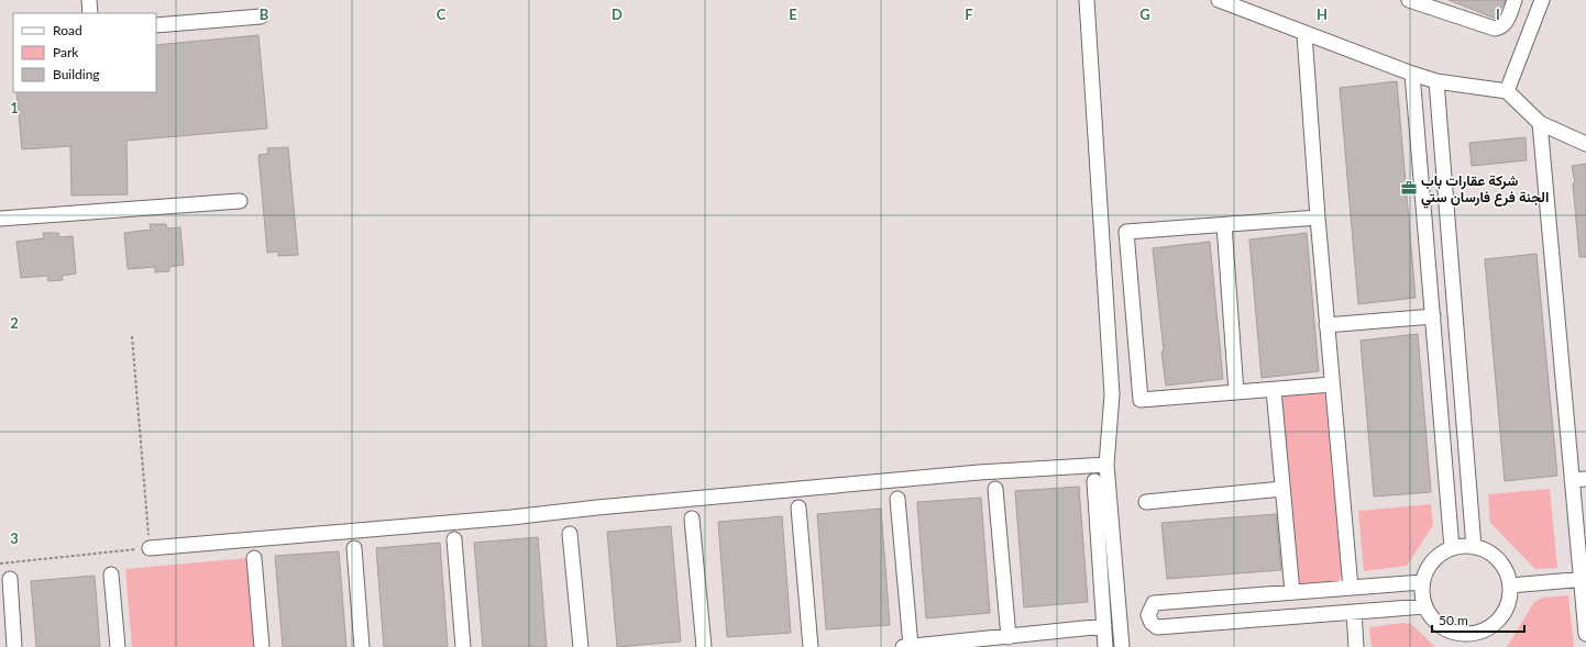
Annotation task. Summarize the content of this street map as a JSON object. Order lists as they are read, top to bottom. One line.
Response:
{"places":{"office":["شرکة عقارات باب الجنة فرع فارسان ستي"]},"legend":["Road","Park","Building"],"scale_bar":"50 m","grid":{"columns":["B","C","D","E","F","G","H","I"],"rows":["1","2","3"]}}
